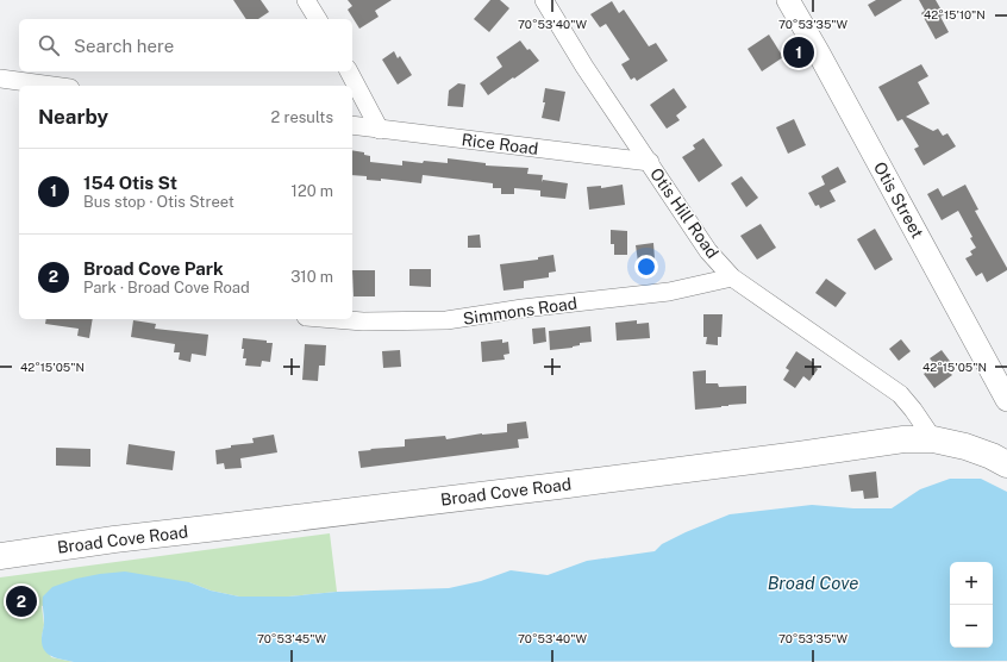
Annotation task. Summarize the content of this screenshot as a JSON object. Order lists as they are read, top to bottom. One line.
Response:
{"streets":{"main road":["Broad Cove Road"],"street":["Rice Road","Otis Street","Otis Hill Road","Simmons Road"]},"crossings":[["Rice Road","Otis Hill Road"],["Otis Hill Road","Simmons Road"],["Otis Hill Road","Broad Cove Road"]],"water":["Broad Cove"],"page":{"search":"Search here","pins":["1","2"],"heading":["Nearby","2 results"],"list":[{"mark":"1","name":"154 Otis St","note":"Bus stop · Otis Street","value":"120 m"},{"mark":"2","name":"Broad Cove Park","note":"Park · Broad Cove Road","value":"310 m"}],"map_buttons":["+","−"]},"coordinates":["42°15'10\"N","70°53'40\"W","70°53'35\"W","42°15'05\"N","70°53'45\"W"]}
